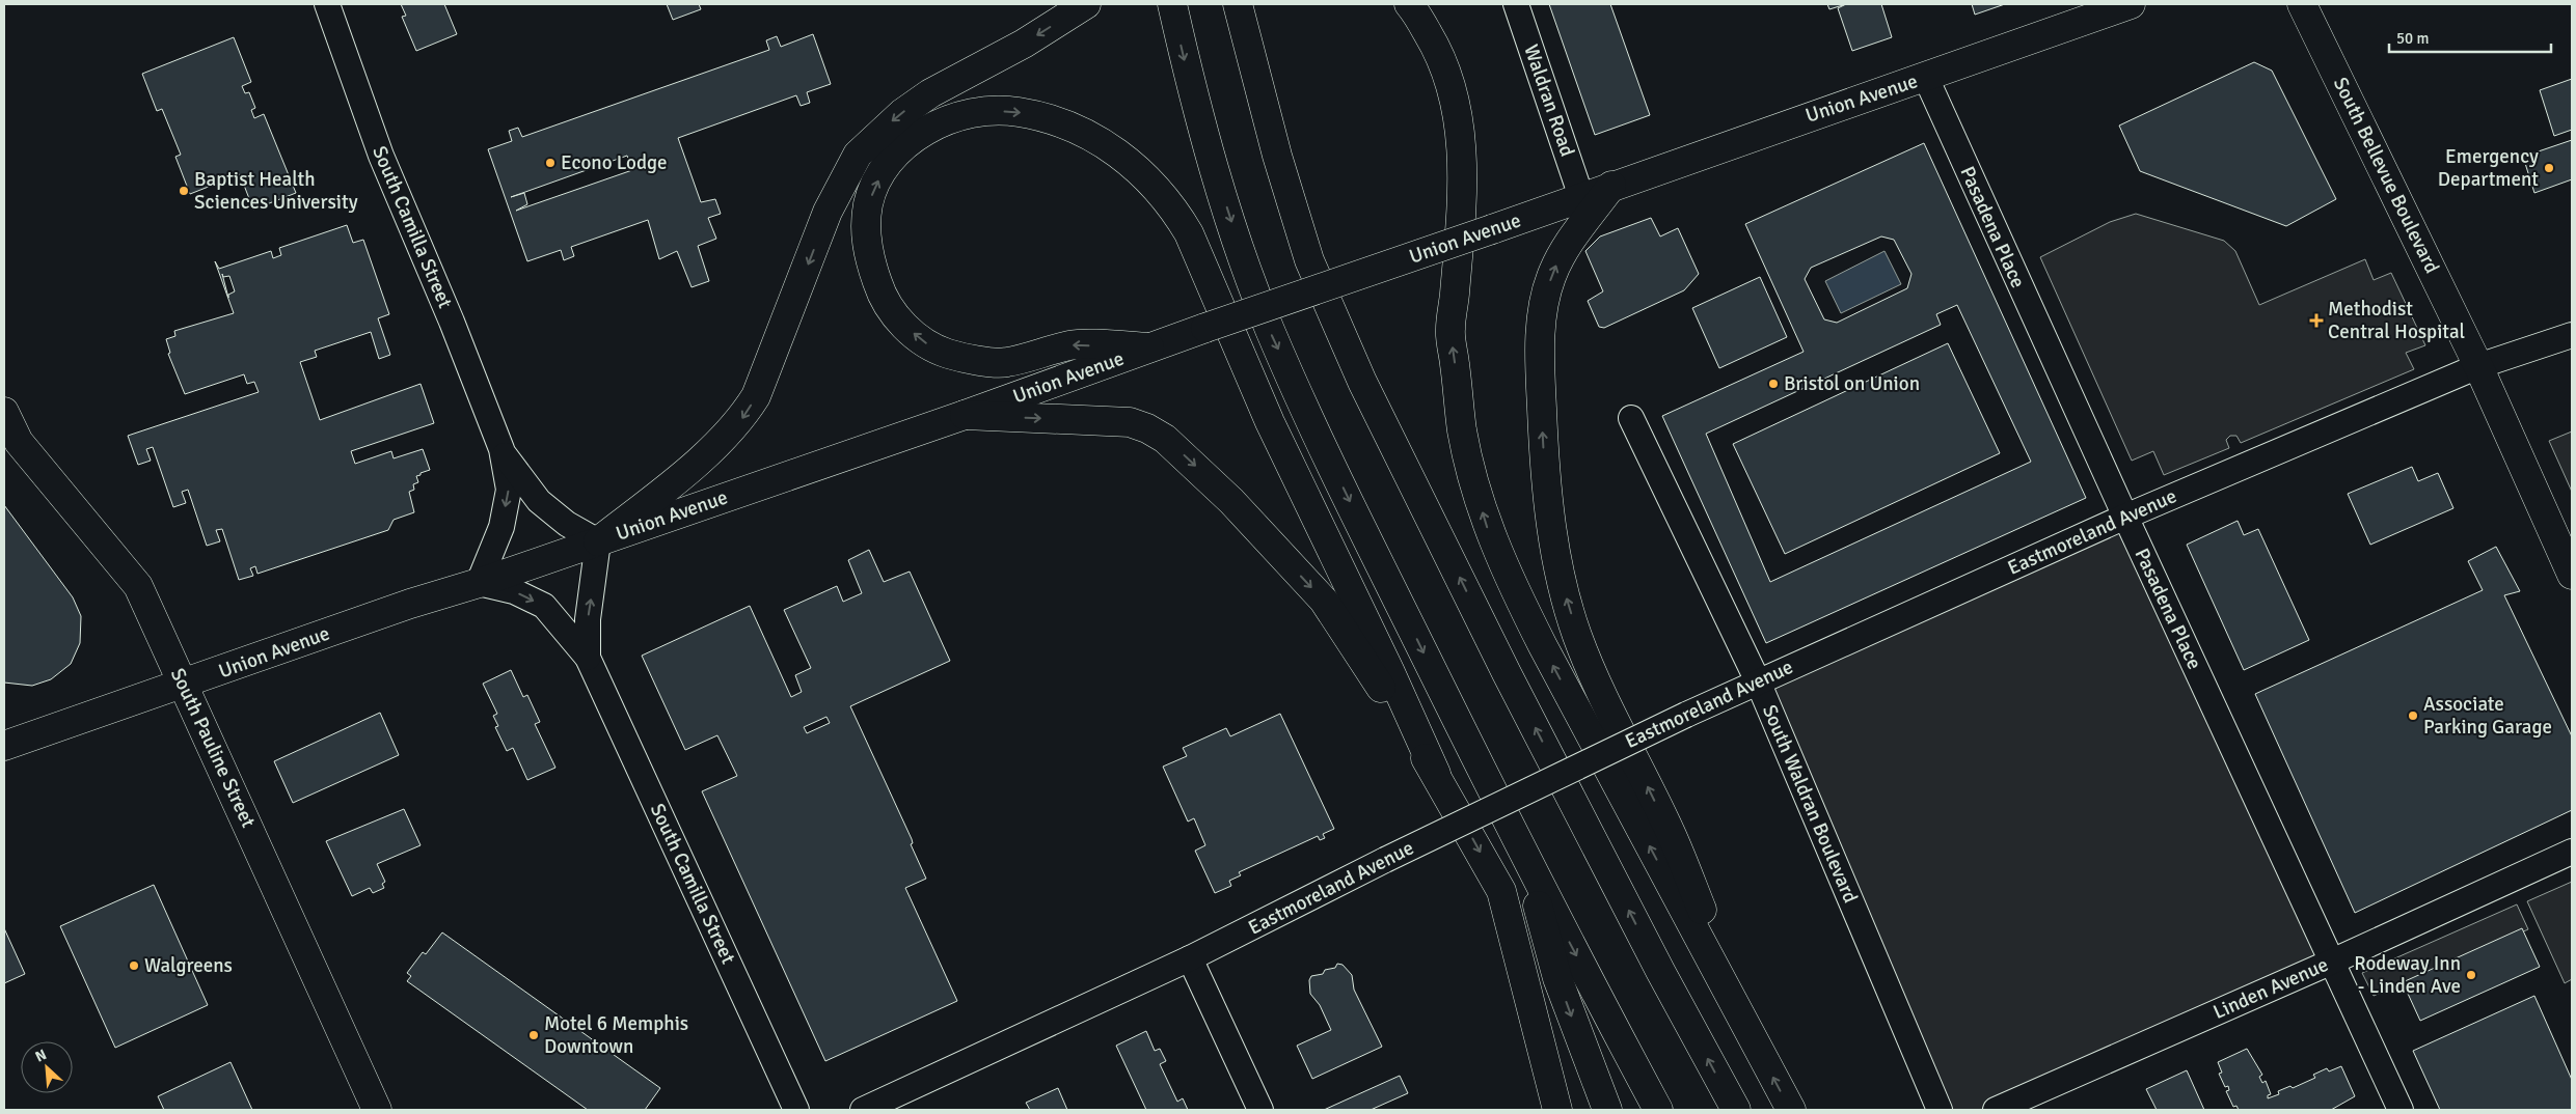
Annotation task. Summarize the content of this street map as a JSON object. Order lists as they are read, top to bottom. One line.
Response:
{"streets":{"main road":["Union Avenue","South Bellevue Boulevard","South Pauline Street"],"street":["Waldran Road","South Camilla Street","Pasadena Place","Eastmoreland Avenue","South Waldran Boulevard","Linden Avenue"]},"crossings":[["Union Avenue","Waldran Road"],["Union Avenue","South Camilla Street"],["Union Avenue","Pasadena Place"],["Union Avenue","South Pauline Street"],["South Bellevue Boulevard","Eastmoreland Avenue"],["Pasadena Place","Eastmoreland Avenue"],["Pasadena Place","Linden Avenue"],["Eastmoreland Avenue","South Waldran Boulevard"]],"places":{"other":["Econo Lodge","Emergency Department","Baptist Health Sciences University","Bristol on Union","Associate Parking Garage","Walgreens","Rodeway Inn - Linden Ave","Motel 6 Memphis Downtown"],"health":["Methodist Central Hospital"]},"scale_bar":"50 m","north":"top left"}
